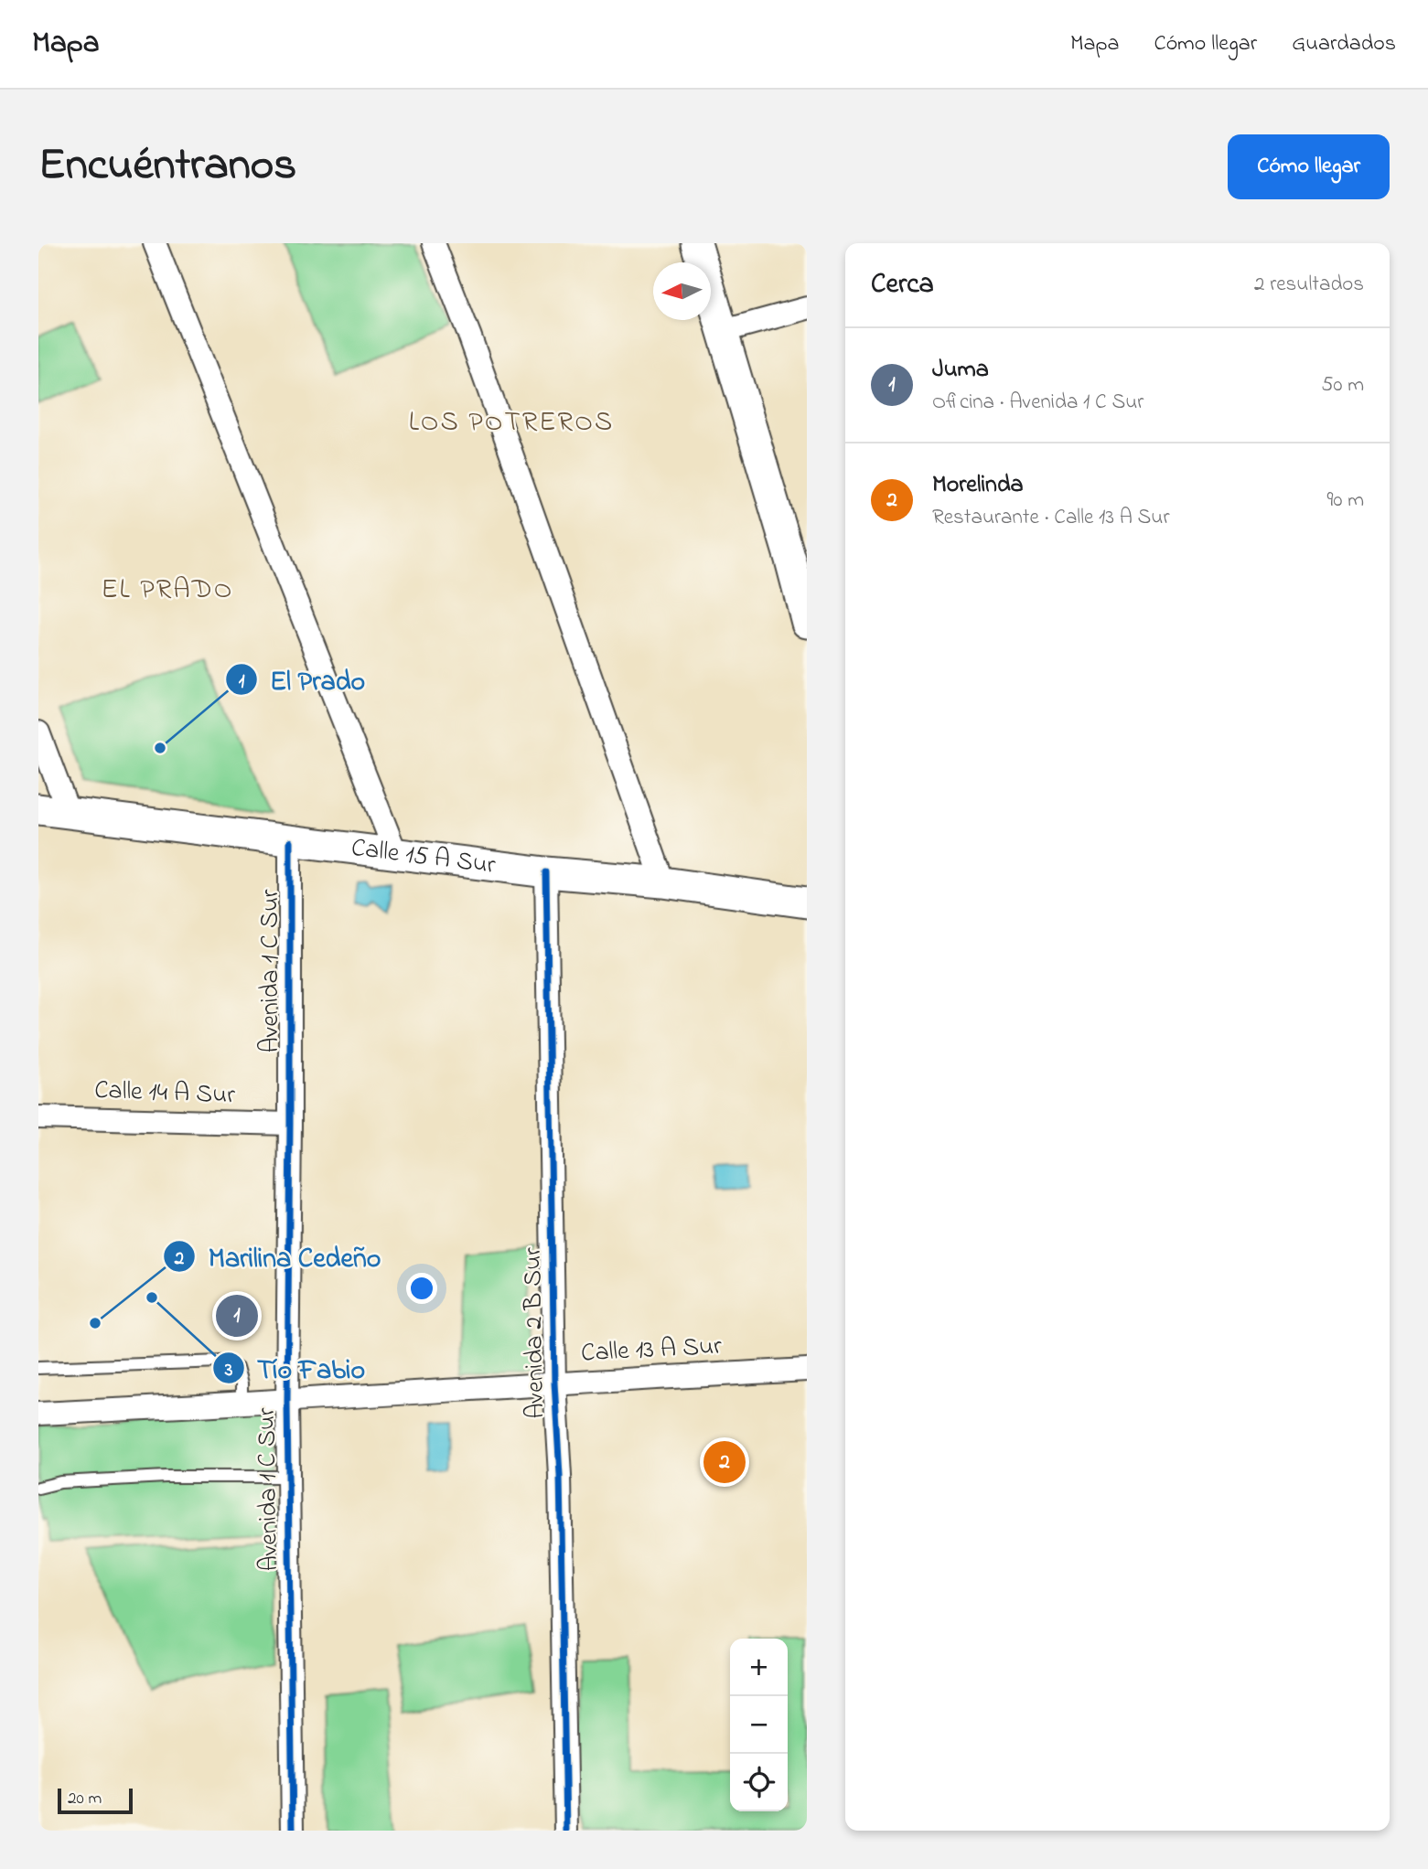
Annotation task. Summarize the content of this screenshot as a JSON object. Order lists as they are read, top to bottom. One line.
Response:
{"streets":{"street":["Calle 15 A Sur","Avenida 1 C Sur","Calle 14 A Sur","Avenida 2 B Sur","Calle 13 A Sur"]},"crossings":[["Calle 15 A Sur","Avenida 1 C Sur"],["Calle 15 A Sur","Avenida 2 B Sur"],["Avenida 1 C Sur","Calle 14 A Sur"],["Avenida 1 C Sur","Calle 13 A Sur"],["Avenida 2 B Sur","Calle 13 A Sur"]],"districts":["LOS POTREROS","EL PRADO"],"places":["El Prado","Tío Fabio","Marilina Cedeño"],"scale_bar":"20 m","north":"left","page":{"header":"Mapa","nav":["Mapa","Cómo llegar","Guardados"],"title":"Encuéntranos","buttons":"Cómo llegar","heading":["Cerca","2 resultados"],"list":[{"mark":"1","name":"Juma","note":"Oficina · Avenida 1 C Sur","value":"50 m"},{"mark":"2","name":"Morelinda","note":"Restaurante · Calle 13 A Sur","value":"90 m"}],"pins":["1","2"],"map_buttons":["+","−"],"scale":"20 m"}}
